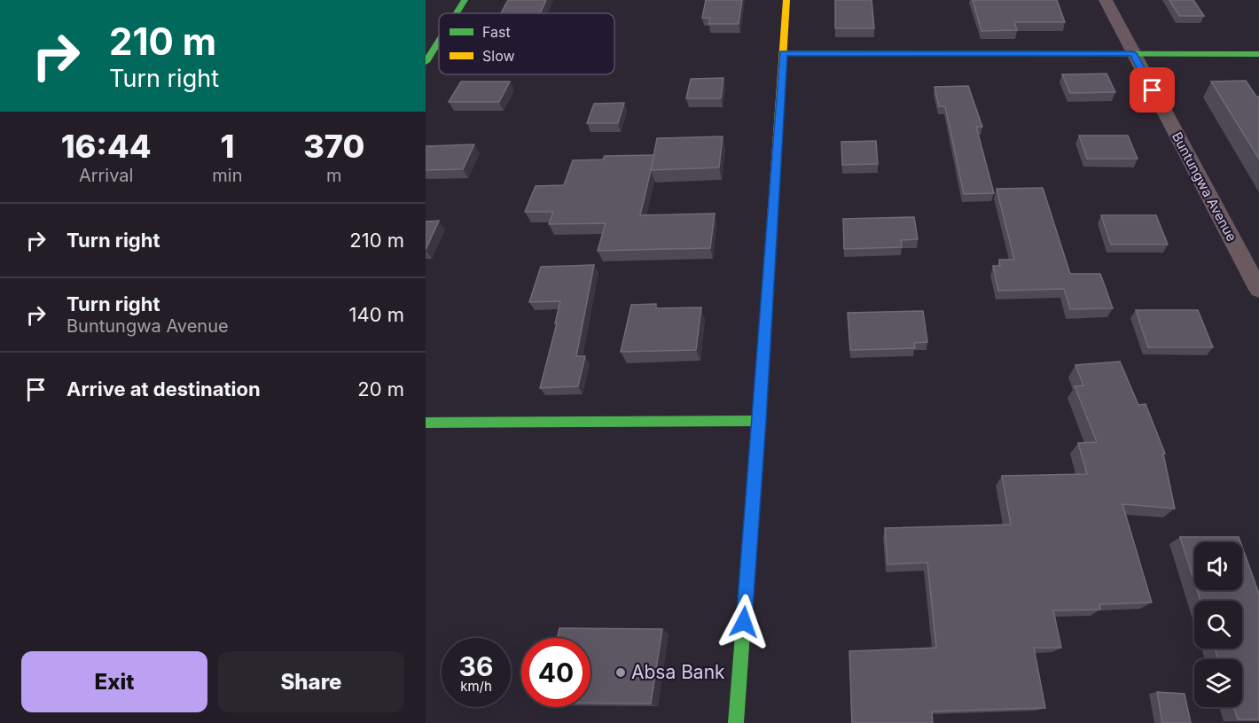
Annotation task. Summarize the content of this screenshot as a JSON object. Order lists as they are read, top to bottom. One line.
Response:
{"streets":{"street":["Buntungwa Avenue"]},"places":["Absa Bank"],"legend":["Fast","Slow"],"page":{"turn":["210 m","Turn right"],"eta":["16:44","Arrival","1","min","370","m"],"list":[{"name":"Turn right","value":"210 m"},{"name":"Turn right","note":"Buntungwa Avenue","value":"140 m"},{"name":"Arrive at destination","value":"20 m"}],"speed":"36 km/h","limit":"40","buttons":["Exit","Share"]}}
